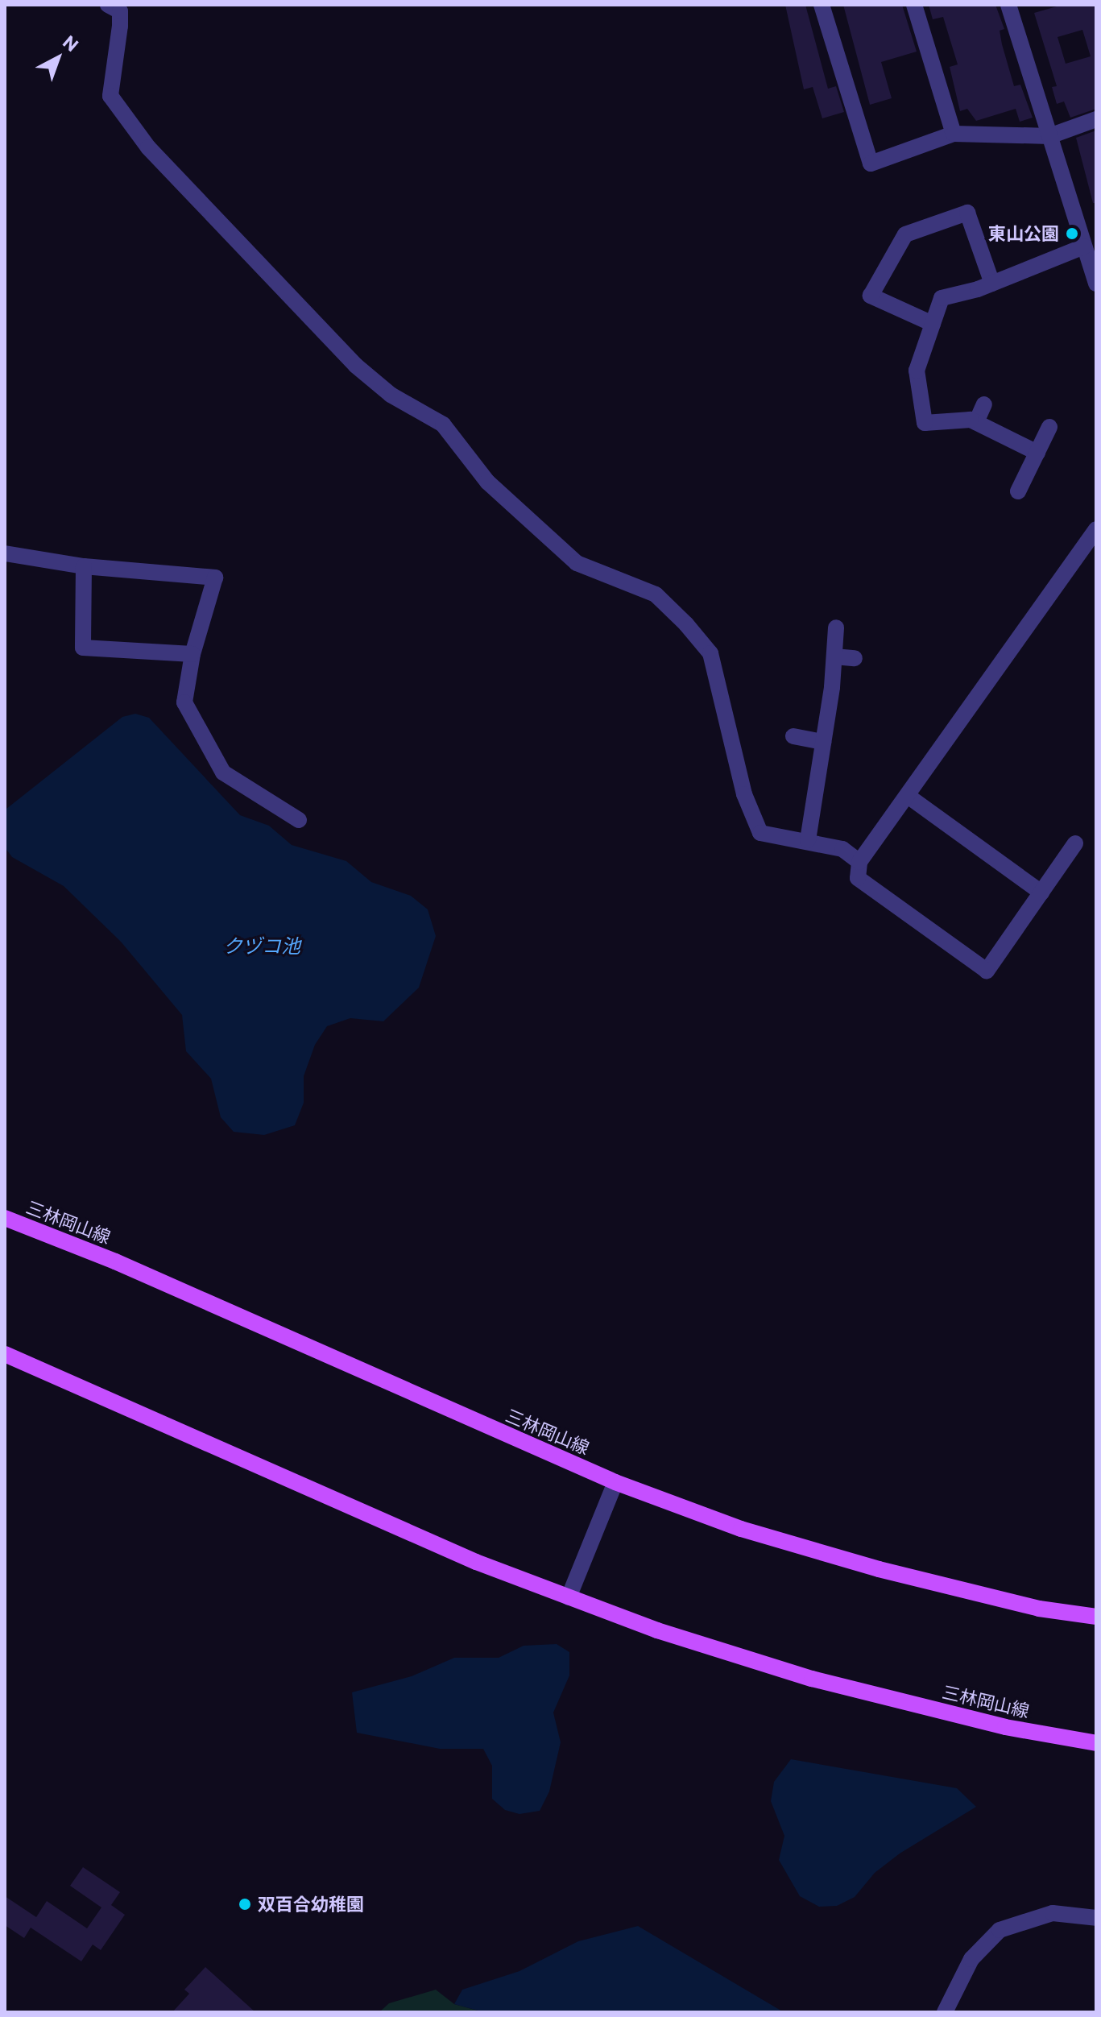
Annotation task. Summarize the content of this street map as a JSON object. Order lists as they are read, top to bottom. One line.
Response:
{"streets":{"main road":["三林岡山線"]},"water":["クヅコ池"],"places":["東山公園","双百合幼稚園"],"north":"top right"}
